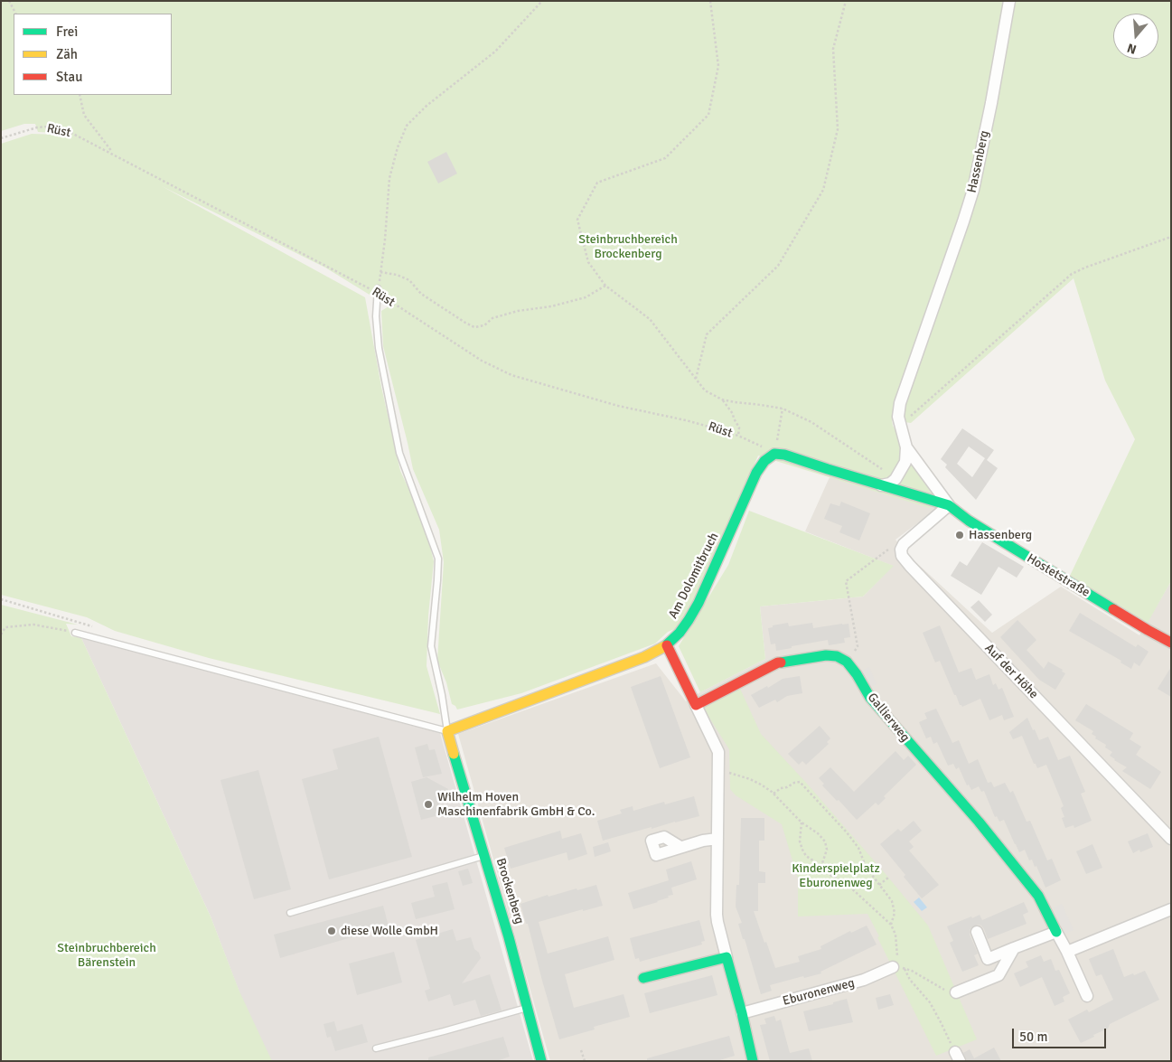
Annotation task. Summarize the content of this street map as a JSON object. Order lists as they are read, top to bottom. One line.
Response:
{"streets":{"street":["Hassenberg","Am Dolomitbruch","Hostetstraße","Auf der Höhe","Gallierweg","Brockenberg","Eburonenweg"],"path":["Rüst"]},"crossings":[["Rüst","Am Dolomitbruch"],["Rüst","Hostetstraße"],["Hassenberg","Hostetstraße"],["Am Dolomitbruch","Hostetstraße"],["Am Dolomitbruch","Brockenberg"]],"parks":["Steinbruchbereich Brockenberg","Kinderspielplatz Eburonenweg","Steinbruchbereich Bärenstein"],"places":["Hassenberg","Wilhelm Hoven Maschinenfabrik GmbH & Co.","diese Wolle GmbH"],"legend":["Frei","Zäh","Stau"],"scale_bar":"50 m","north":"bottom"}
